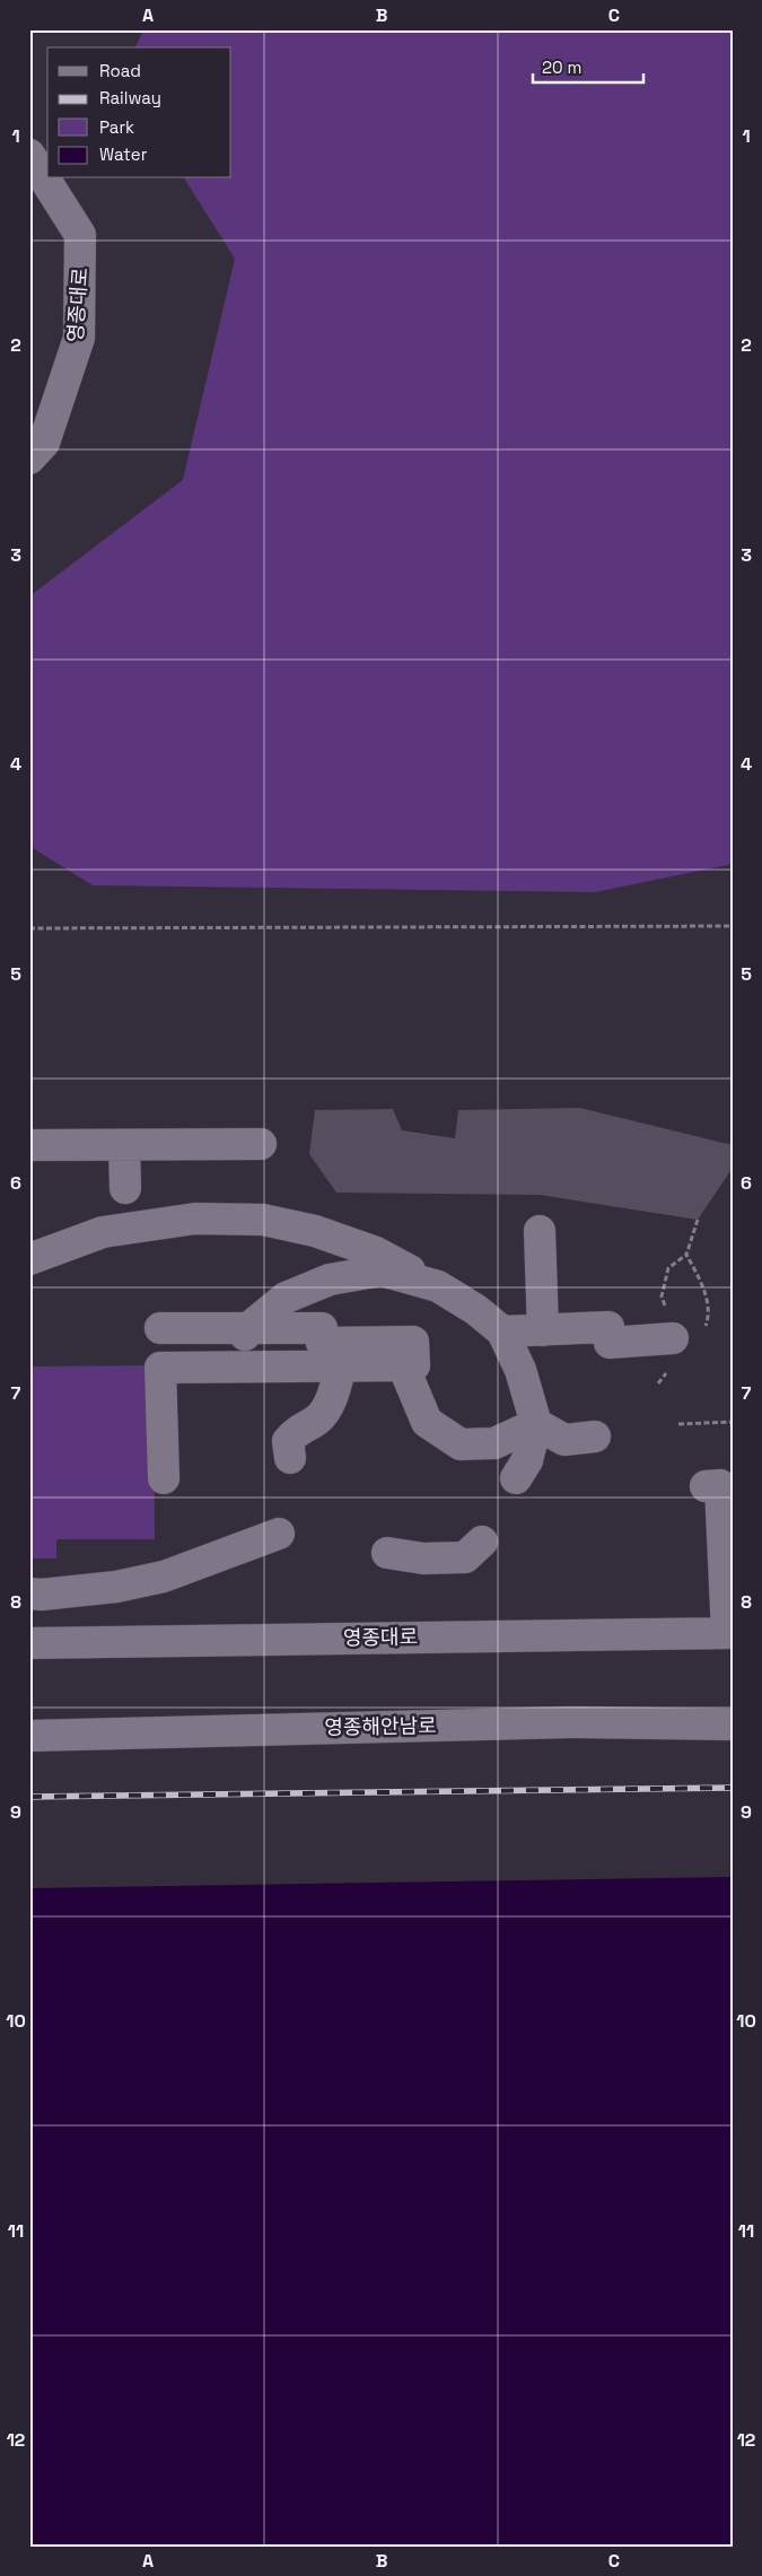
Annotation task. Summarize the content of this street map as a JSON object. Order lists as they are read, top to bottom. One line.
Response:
{"streets":{"street":["영종대로","영종해안남로"]},"legend":["Road","Railway","Park","Water"],"scale_bar":"20 m","grid":{"columns":["A","B","C"],"rows":["1","2","3","4","5","6","7","8","9","10","11","12"]}}
